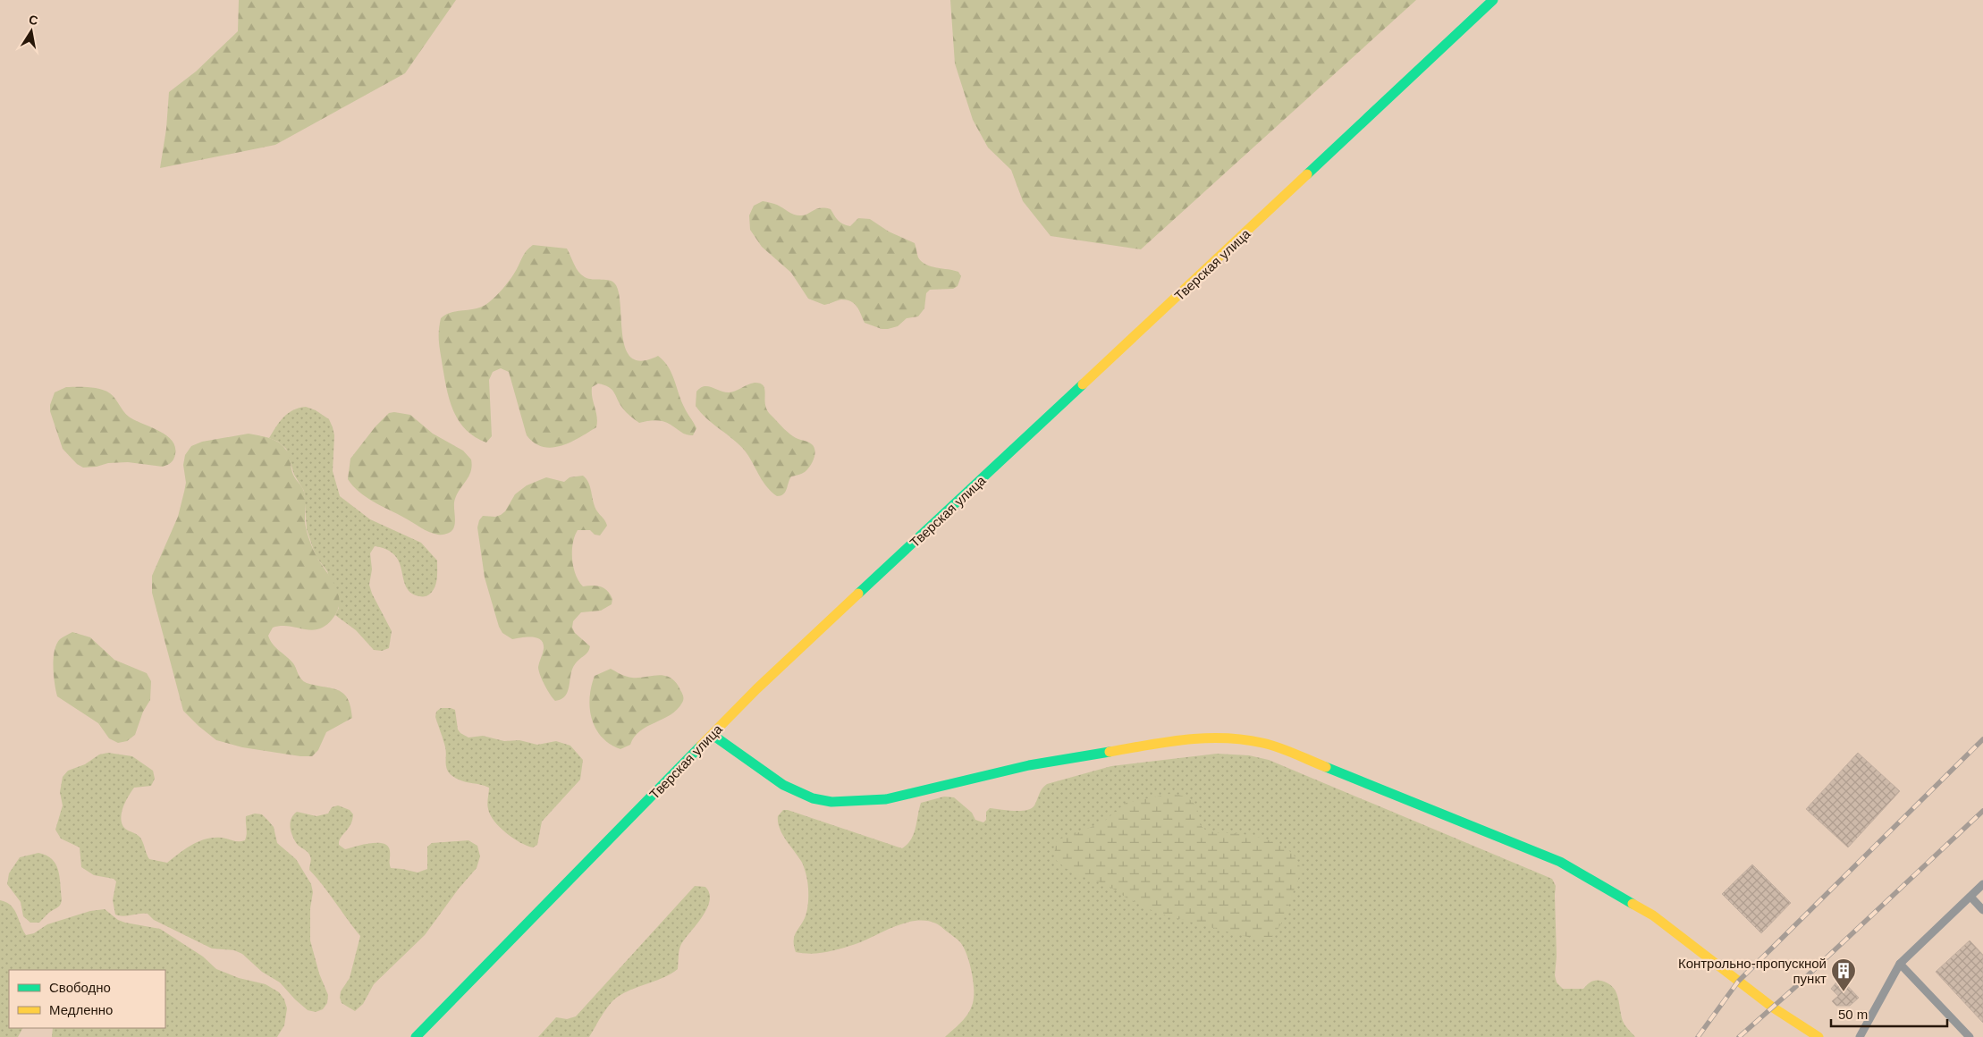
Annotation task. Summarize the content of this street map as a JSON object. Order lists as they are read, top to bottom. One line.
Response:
{"streets":{"main road":["Тверская улица"]},"places":{"building":["Контрольно-пропускной пункт"]},"legend":["Свободно","Медленно"],"scale_bar":"50 m","north":"top"}
